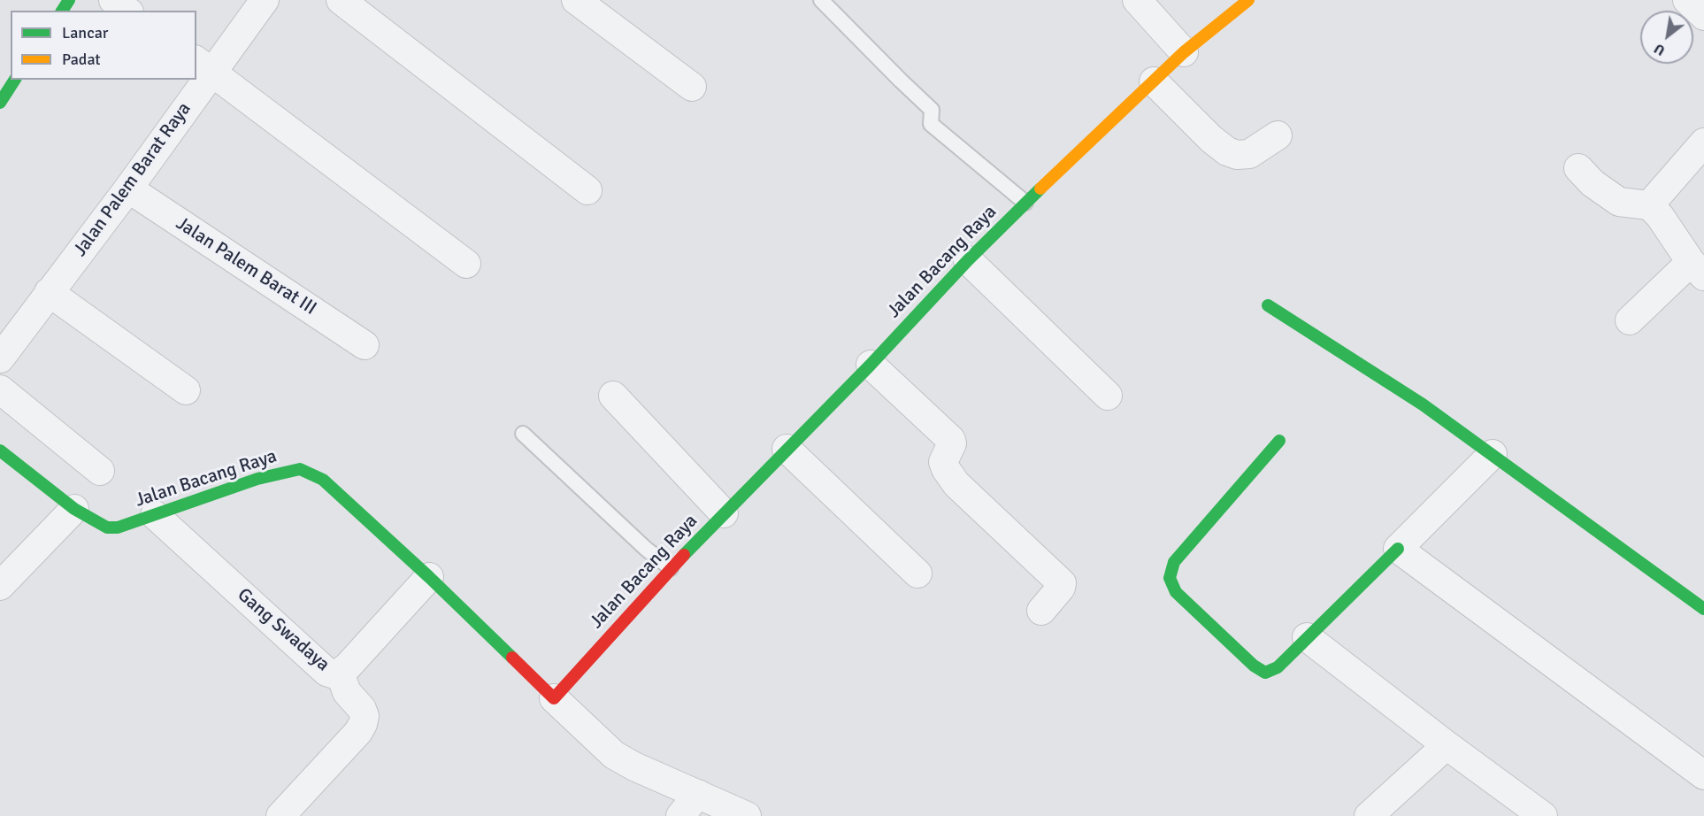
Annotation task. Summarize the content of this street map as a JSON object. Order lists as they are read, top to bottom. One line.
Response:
{"streets":{"street":["Jalan Palem Barat Raya","Jalan Bacang Raya","Jalan Palem Barat III","Gang Swadaya"]},"crossings":[["Jalan Palem Barat Raya","Jalan Palem Barat III"],["Jalan Bacang Raya","Gang Swadaya"]],"legend":["Lancar","Padat"],"north":"bottom left"}
